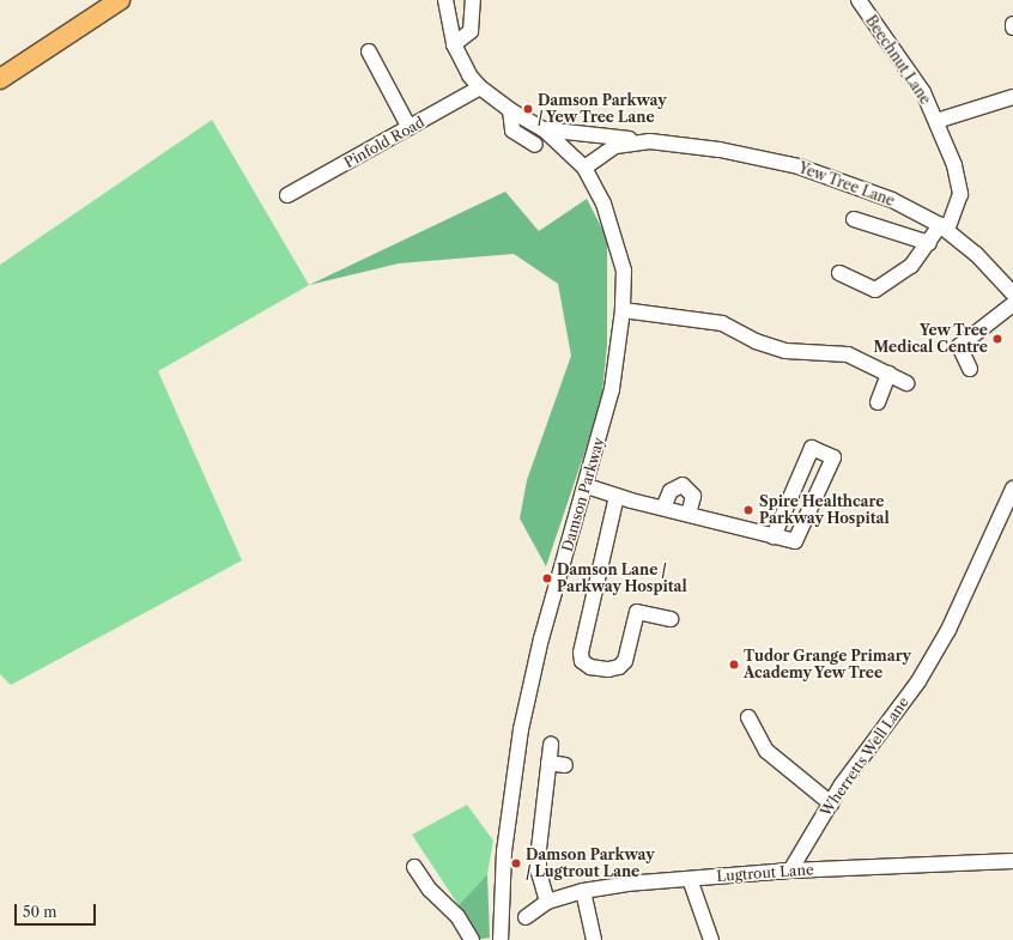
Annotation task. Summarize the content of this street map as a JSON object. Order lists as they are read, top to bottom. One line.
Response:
{"streets":{"street":["Beechnut Lane","Pinfold Road","Yew Tree Lane","Damson Parkway","Wherretts Well Lane","Lugtrout Lane"]},"crossings":[["Beechnut Lane","Yew Tree Lane"],["Pinfold Road","Yew Tree Lane"],["Yew Tree Lane","Damson Parkway"],["Wherretts Well Lane","Lugtrout Lane"]],"places":["Damson Parkway / Yew Tree Lane","Yew Tree Medical Centre","Spire Healthcare Parkway Hospital","Damson Lane / Parkway Hospital","Tudor Grange Primary Academy Yew Tree","Damson Parkway / Lugtrout Lane"],"scale_bar":"50 m"}
